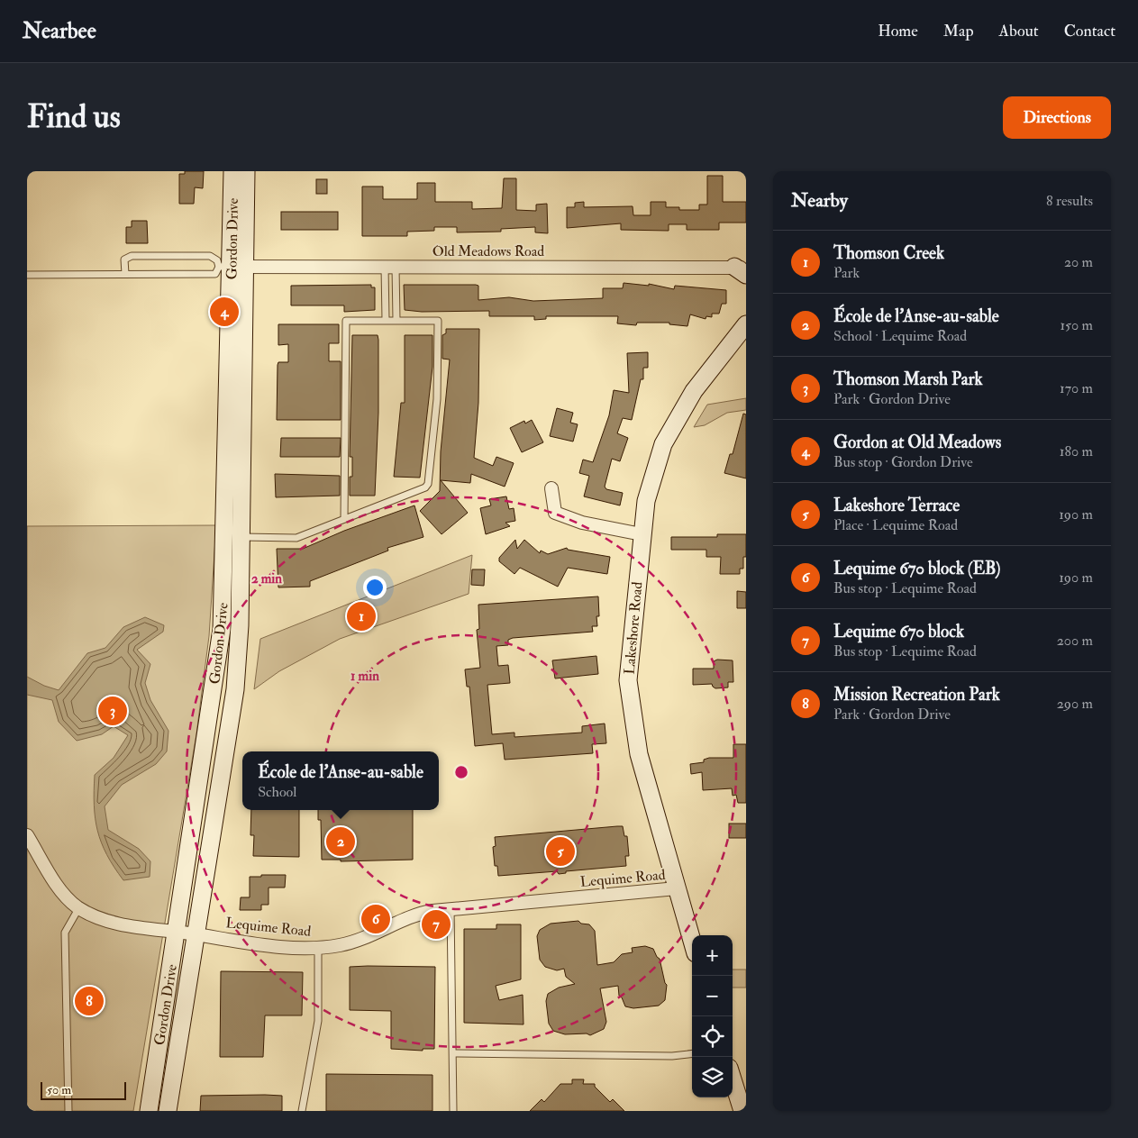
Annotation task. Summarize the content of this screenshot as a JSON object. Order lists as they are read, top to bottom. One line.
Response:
{"streets":{"main road":["Gordon Drive","Lakeshore Road"],"street":["Old Meadows Road","Lequime Road"]},"crossings":[["Gordon Drive","Old Meadows Road"],["Gordon Drive","Lequime Road"],["Lakeshore Road","Lequime Road"]],"scale_bar":"50 m","page":{"header":"Nearbee","nav":["Home","Map","About","Contact"],"buttons":"Directions","title":"Find us","heading":["Nearby","8 results"],"list":[{"mark":"1","name":"Thomson Creek","note":"Park","value":"20 m"},{"mark":"2","name":"École de l'Anse-au-sable","note":"School · Lequime Road","value":"150 m"},{"mark":"3","name":"Thomson Marsh Park","note":"Park · Gordon Drive","value":"170 m"},{"mark":"4","name":"Gordon at Old Meadows","note":"Bus stop · Gordon Drive","value":"180 m"},{"mark":"5","name":"Lakeshore Terrace","note":"Place · Lequime Road","value":"190 m"},{"mark":"6","name":"Lequime 670 block (EB)","note":"Bus stop · Lequime Road","value":"190 m"},{"mark":"7","name":"Lequime 670 block","note":"Bus stop · Lequime Road","value":"200 m"},{"mark":"8","name":"Mission Recreation Park","note":"Park · Gordon Drive","value":"290 m"}],"pins":["4","1","3","2","5","6","7","8"],"popup":["École de l'Anse-au-sable","School"],"map_buttons":["+","−"],"scale":"50 m"},"rings":["2 min","1 min"]}
